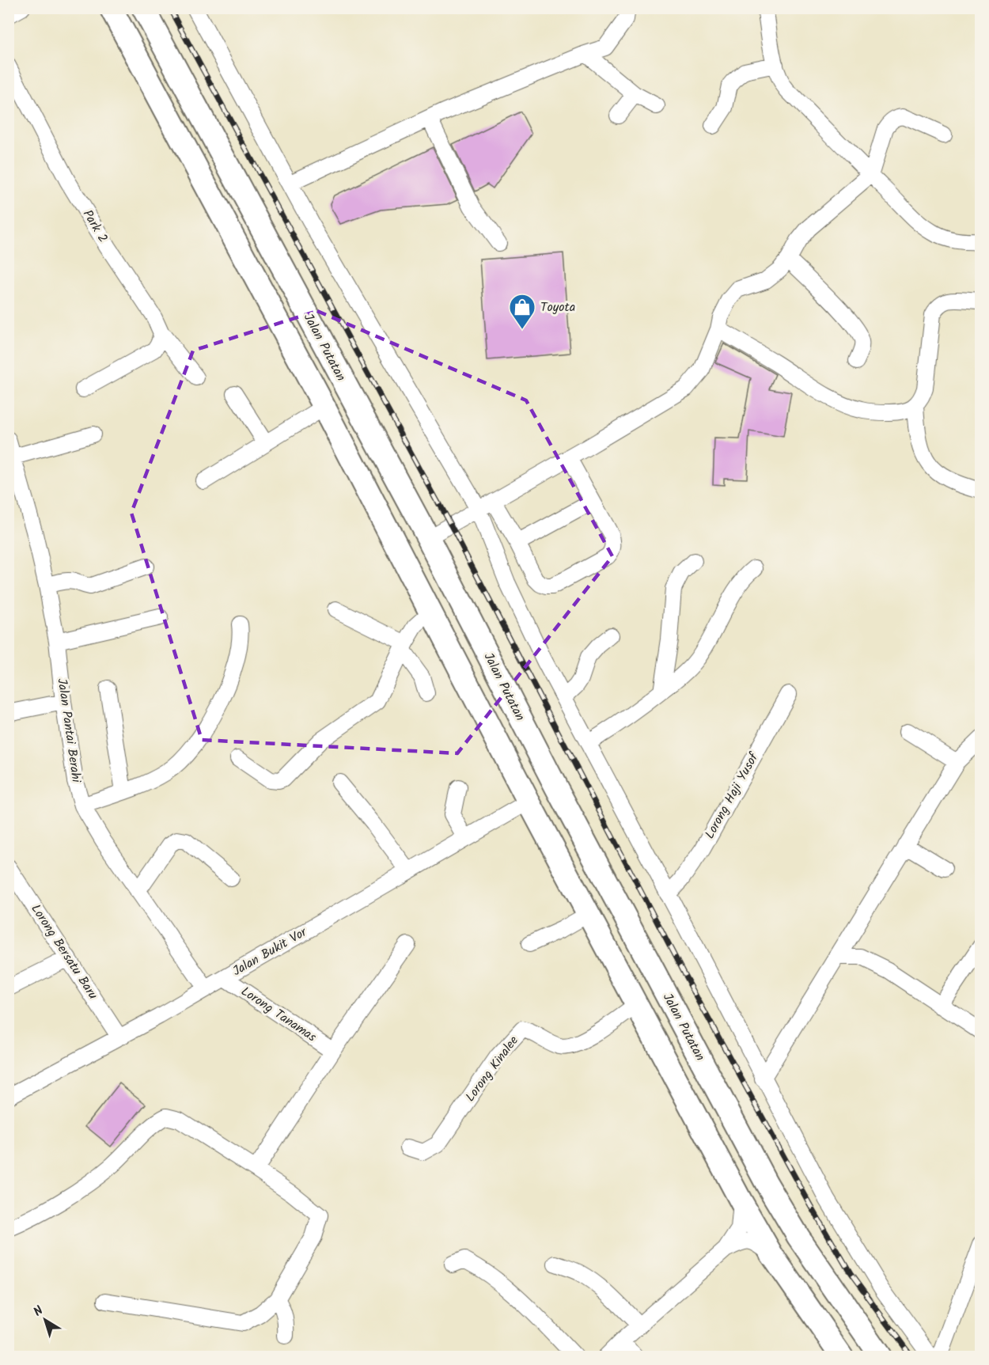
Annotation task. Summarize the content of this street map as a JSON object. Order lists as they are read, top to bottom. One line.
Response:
{"streets":{"highway":["Jalan Putatan"],"street":["Park 2","Jalan Pantai Berahi","Lorong Haji Yusof","Lorong Bersatu Baru","Jalan Bukit Vor","Lorong Tanamas","Lorong Kinalee"]},"crossings":[["Jalan Pantai Berahi","Jalan Bukit Vor"],["Lorong Bersatu Baru","Jalan Bukit Vor"],["Jalan Bukit Vor","Lorong Tanamas"]],"places":{"shop":["Toyota"]},"north":"top left"}
